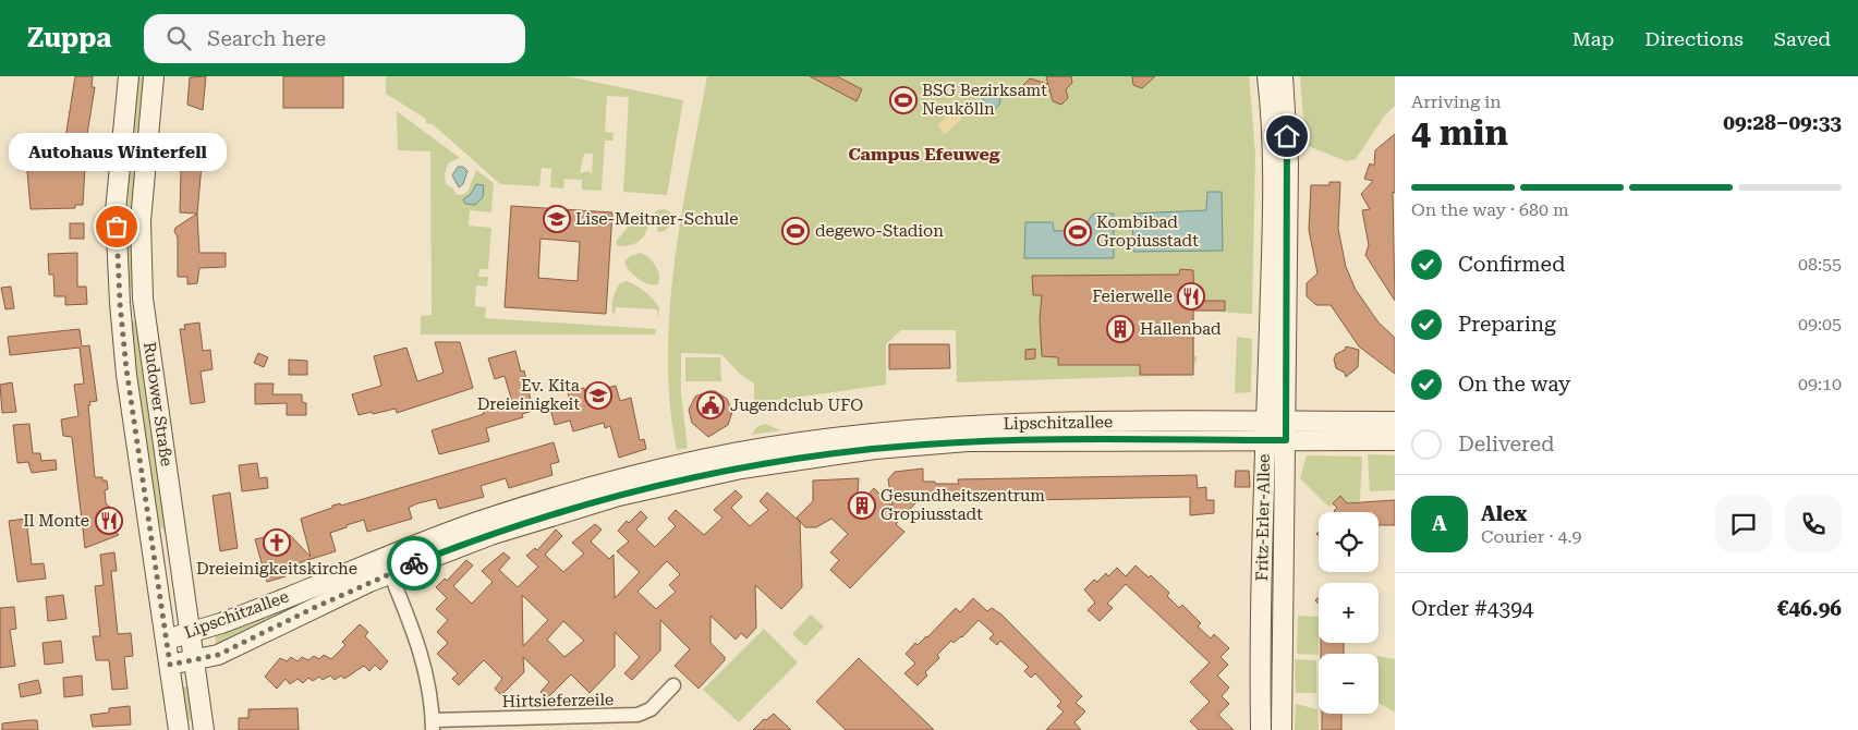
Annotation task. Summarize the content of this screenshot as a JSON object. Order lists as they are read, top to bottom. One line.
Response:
{"streets":{"street":["Rudower Straße","Lipschitzallee","Fritz-Erler-Allee","Hirtsieferzeile"]},"crossings":[["Rudower Straße","Lipschitzallee"],["Lipschitzallee","Fritz-Erler-Allee"]],"districts":["Campus Efeuweg"],"places":{"sports":["BSG Bezirksamt Neukölln","degewo-Stadion","Kombibad Gropiusstadt"],"school or university":["Lise-Meitner-Schule","Ev. Kita Dreieinigkeit"],"other":["Autohaus Winterfell"],"restaurant":["Feierwelle","Il Monte"],"building":["Hallenbad","Gesundheitszentrum Gropiusstadt"],"public building":["Jugendclub UFO"],"church":["Dreieinigkeitskirche"]},"page":{"header":"Zuppa","search":"Search here","nav":["Map","Directions","Saved"],"heading":["4 min","Arriving in","09:28–09:33"],"panel":["Alex","Courier · 4.9","Order #4394","€46.96"],"bubble":"Autohaus Winterfell","bar":"On the way · 680 m","list":[["Confirmed","08:55"],["Preparing","09:05"],["On the way","09:10"],"Delivered"],"round":"A","map_buttons":["+","−"]}}
